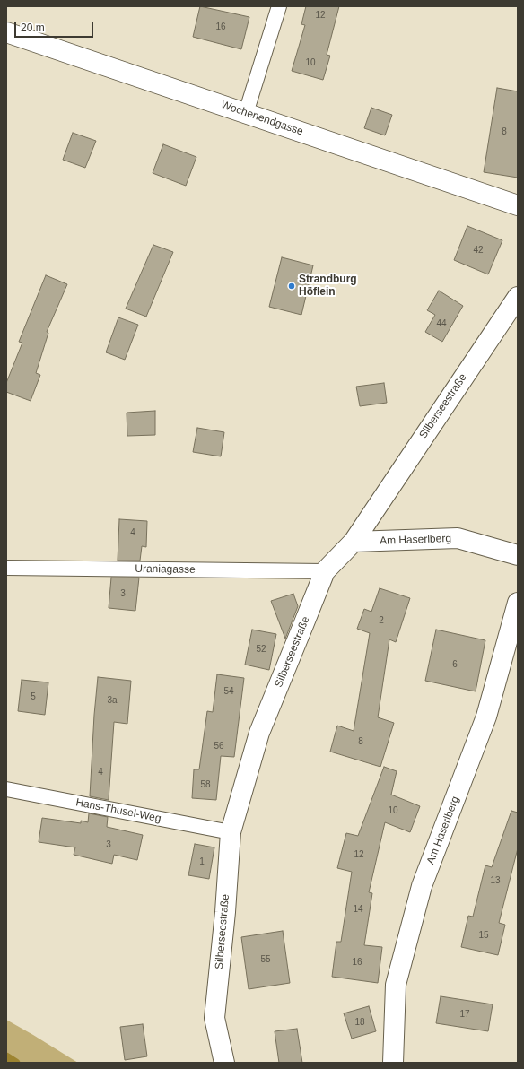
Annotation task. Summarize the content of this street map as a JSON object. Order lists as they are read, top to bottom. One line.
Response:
{"streets":{"street":["Wochenendgasse","Silberseestraße","Am Haserlberg"],"lane":["Uraniagasse","Hans-Thusel-Weg"]},"crossings":[["Silberseestraße","Am Haserlberg"],["Silberseestraße","Uraniagasse"],["Silberseestraße","Hans-Thusel-Weg"]],"places":["Strandburg Höflein"],"house_numbers":["12","16","10","8","42","44","4","3","2","52","6","54","5","3a","8","56","4","58","10","3","12","1","13","14","15","55","16","17","18"],"scale_bar":"20 m"}
